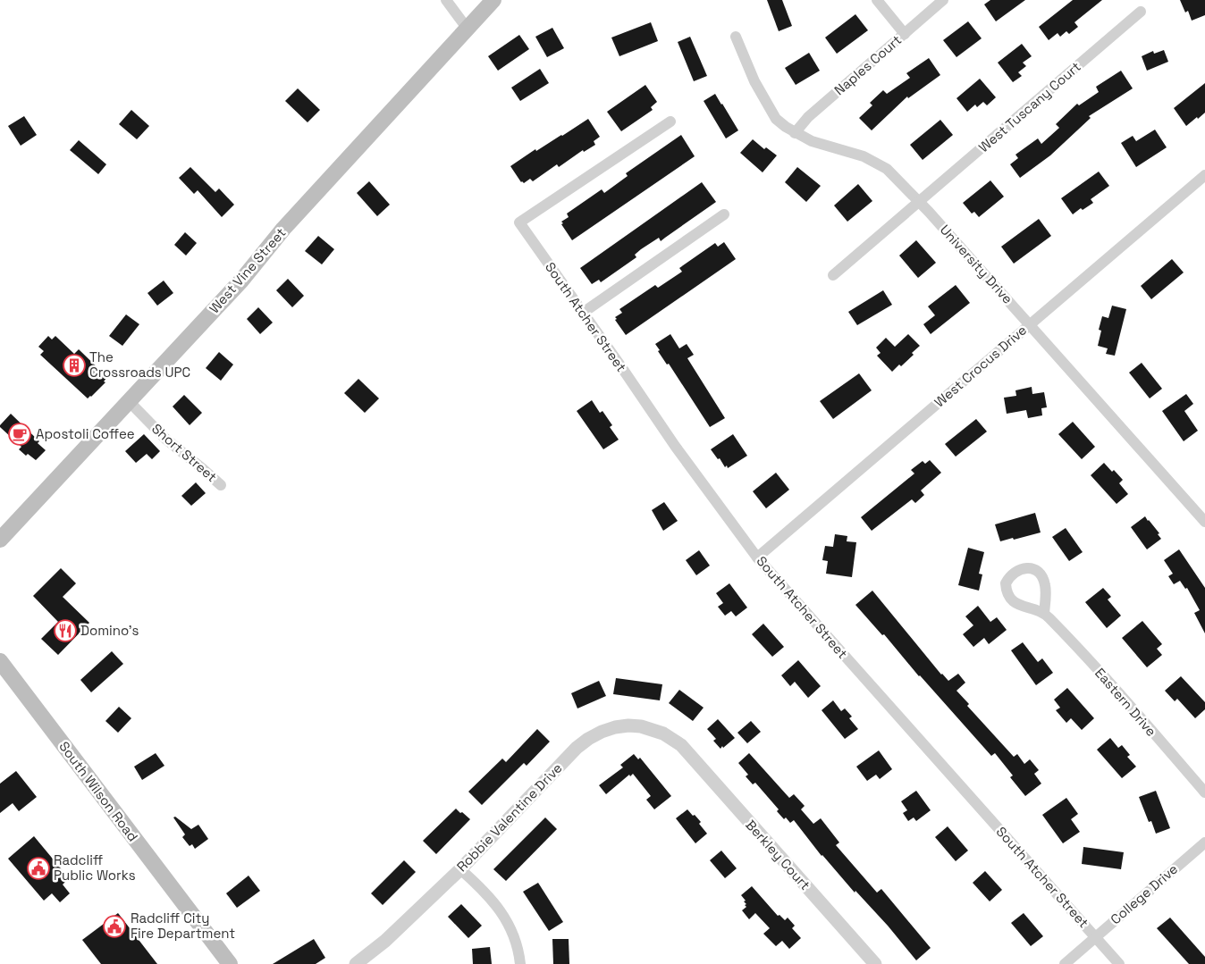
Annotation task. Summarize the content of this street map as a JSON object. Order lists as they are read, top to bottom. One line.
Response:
{"streets":{"main road":["West Vine Street","South Wilson Road"],"street":["Naples Court","West Tuscany Court","University Drive","South Atcher Street","West Crocus Drive","Short Street","Eastern Drive","Robbie Valentine Drive","Berkley Court","College Drive"]},"crossings":[["Naples Court","University Drive"],["West Tuscany Court","University Drive"],["University Drive","West Crocus Drive"],["West Vine Street","Short Street"],["South Atcher Street","West Crocus Drive"],["South Atcher Street","College Drive"],["Robbie Valentine Drive","Berkley Court"]],"places":{"building":["The Crossroads UPC"],"cafe":["Apostoli Coffee"],"restaurant":["Domino's"],"public building":["Radcliff Public Works","Radcliff City Fire Department"]}}
